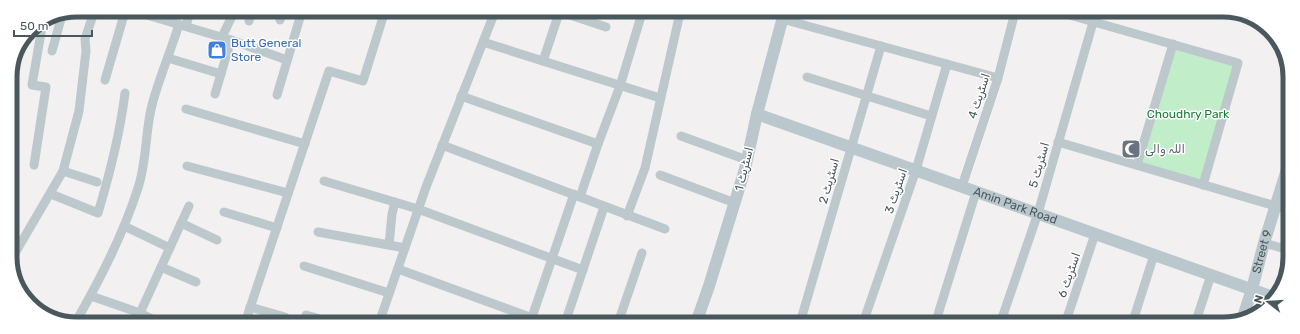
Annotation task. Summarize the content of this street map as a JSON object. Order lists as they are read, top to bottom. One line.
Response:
{"streets":{"street":["اسٹریٹ 4","اسٹریٹ 5","اسٹریٹ 1","اسٹریٹ 2","اسٹریٹ 3","Amin Park Road","Street 9","اسٹریٹ 6"]},"crossings":[["اسٹریٹ 4","Amin Park Road"],["اسٹریٹ 5","Amin Park Road"],["اسٹریٹ 1","Amin Park Road"],["اسٹریٹ 2","Amin Park Road"],["اسٹریٹ 3","Amin Park Road"],["Amin Park Road","Street 9"],["Amin Park Road","اسٹریٹ 6"]],"parks":["Choudhry Park"],"places":{"shop":["Butt General Store"],"mosque":["اللہ والی"]},"scale_bar":"50 m","north":"left"}
